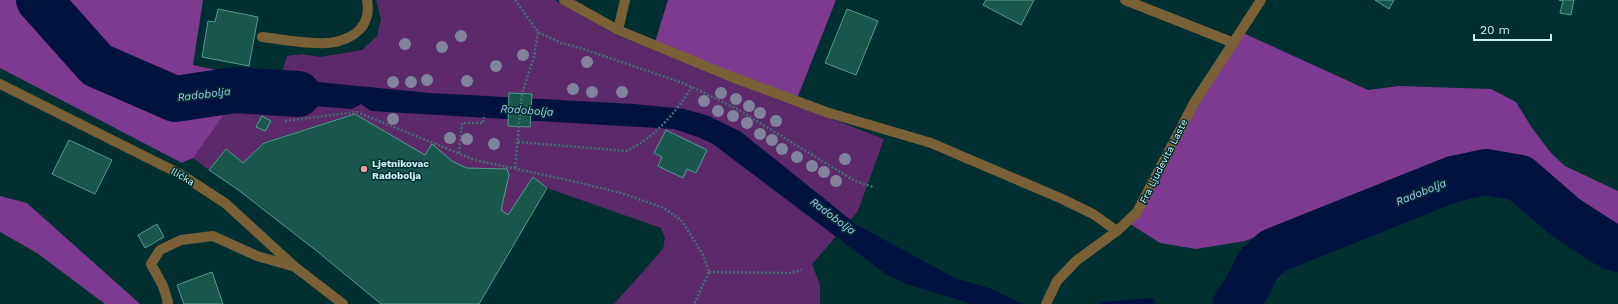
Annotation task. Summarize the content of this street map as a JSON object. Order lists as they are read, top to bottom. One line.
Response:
{"streets":{"street":["Fra Ljudevita Laste","Ilićka"]},"water":["Radobolja"],"places":["Ljetnikovac Radobolja"],"scale_bar":"20 m"}
